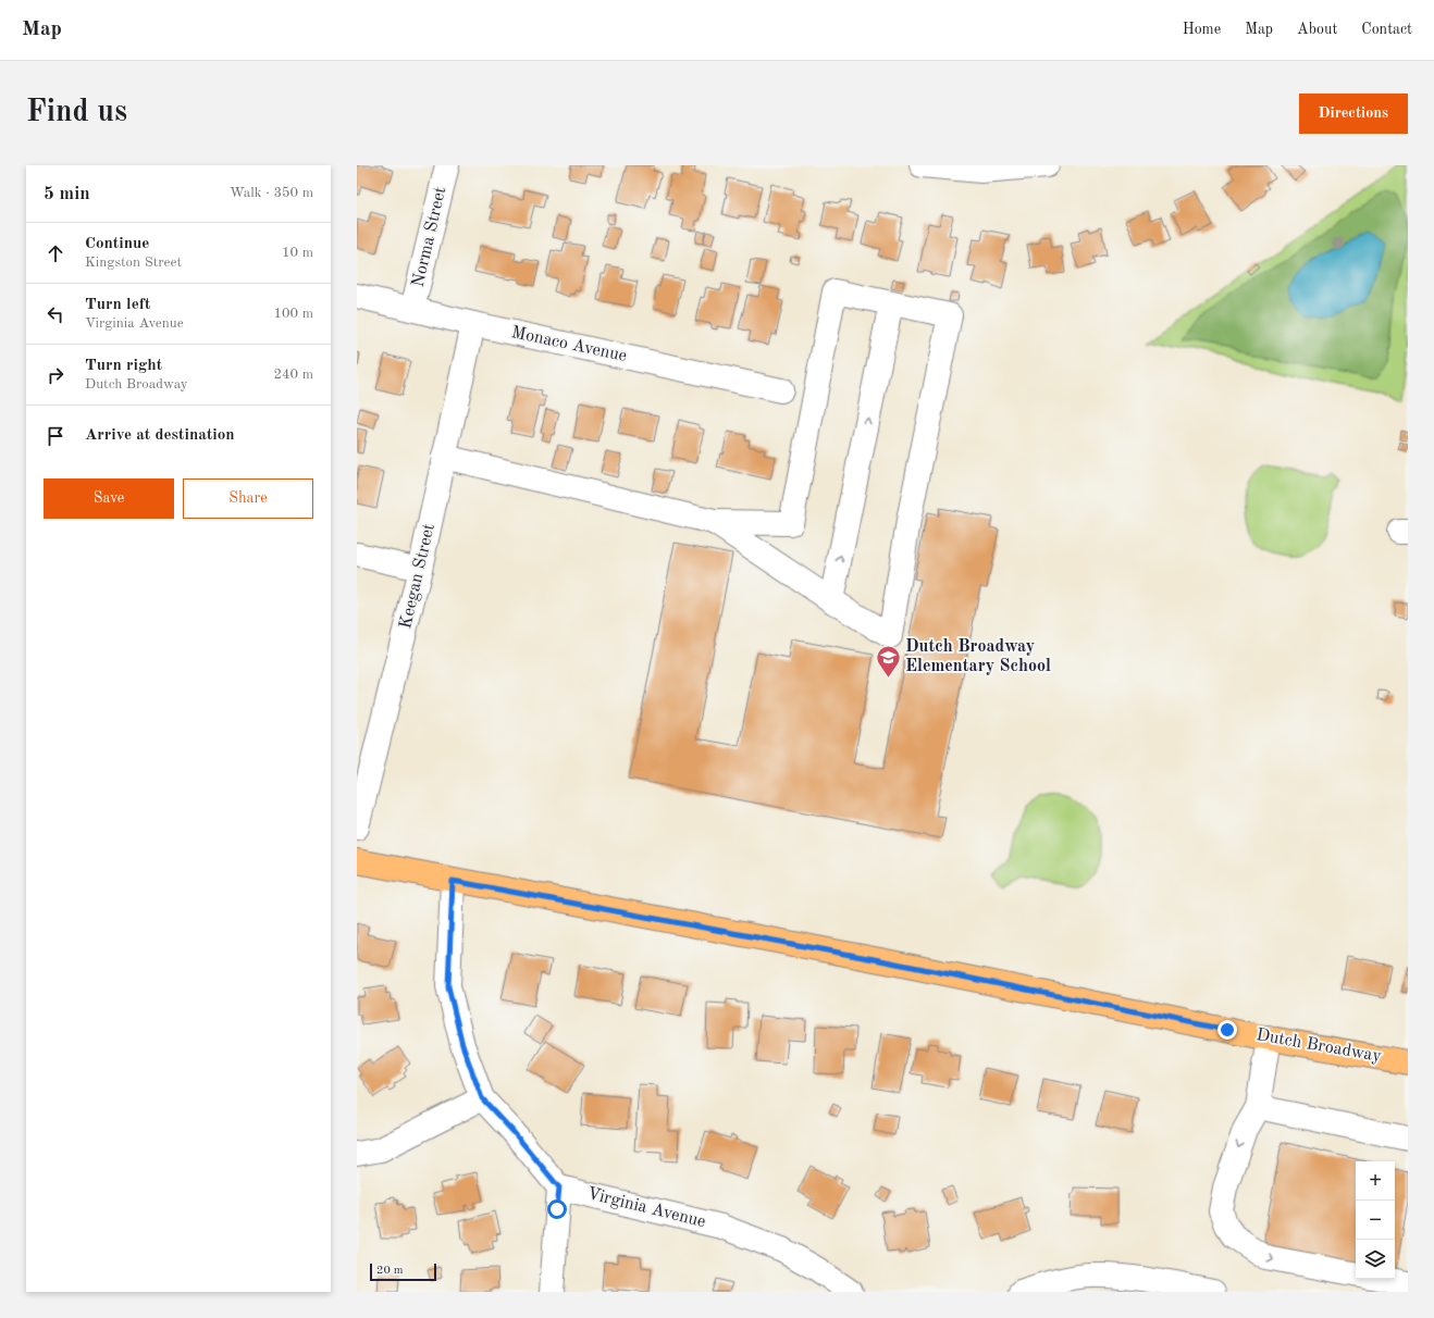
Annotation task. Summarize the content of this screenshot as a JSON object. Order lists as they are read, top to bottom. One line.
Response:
{"streets":{"main road":["Dutch Broadway"],"street":["Norma Street","Monaco Avenue","Keegan Street","Virginia Avenue"]},"crossings":[["Norma Street","Monaco Avenue"],["Monaco Avenue","Keegan Street"]],"places":{"school or university":["Dutch Broadway Elementary School"]},"scale_bar":"20 m","page":{"header":"Map","nav":["Home","Map","About","Contact"],"buttons":["Directions",["Save","Share"]],"title":"Find us","heading":["5 min","Walk · 350 m"],"list":[["Continue","Kingston Street","10 m"],["Turn left","Virginia Avenue","100 m"],["Turn right","Dutch Broadway","240 m"],"Arrive at destination"],"map_buttons":["+","−"],"scale":"20 m"}}
